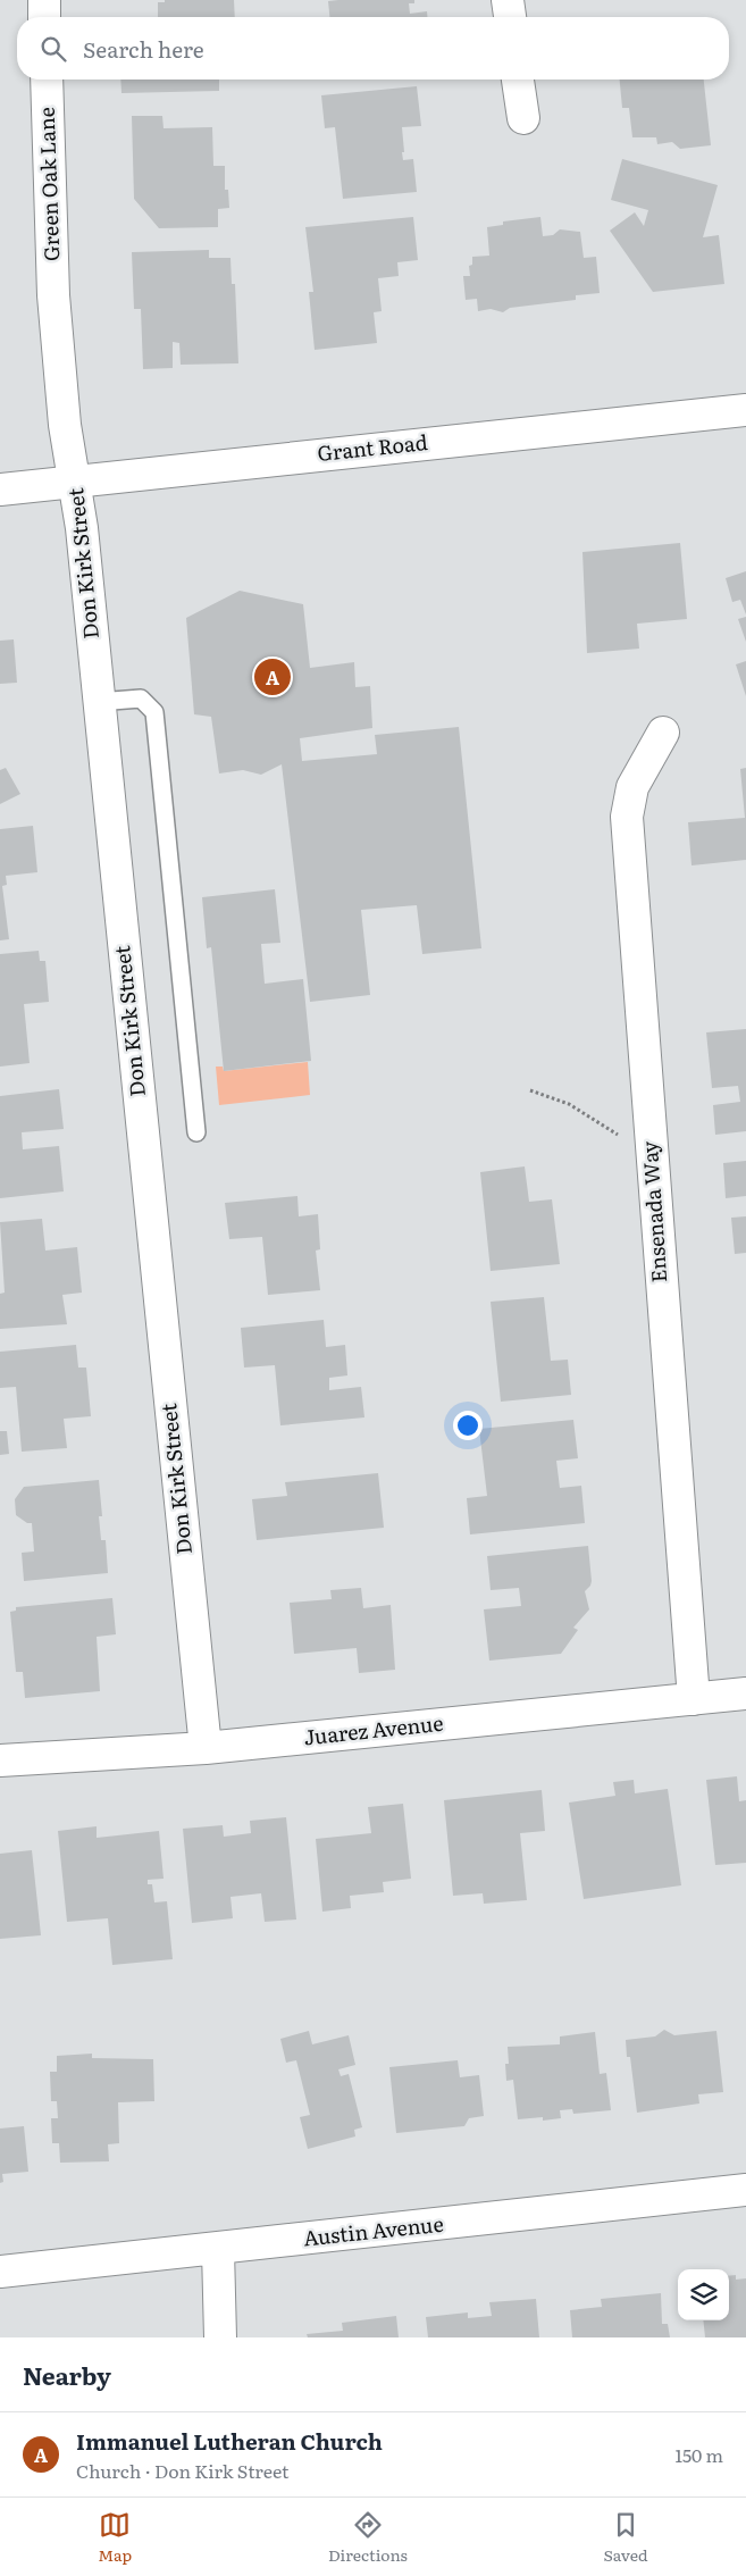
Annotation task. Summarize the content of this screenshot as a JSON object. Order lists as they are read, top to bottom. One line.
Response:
{"streets":{"street":["Green Oak Lane","Grant Road","Don Kirk Street","Ensenada Way","Juarez Avenue","Austin Avenue"]},"crossings":[["Green Oak Lane","Don Kirk Street"],["Grant Road","Don Kirk Street"],["Don Kirk Street","Juarez Avenue"],["Ensenada Way","Juarez Avenue"]],"page":{"search":"Search here","pins":"A","heading":"Nearby","list":[{"mark":"A","name":"Immanuel Lutheran Church","note":"Church · Don Kirk Street","value":"150 m"}],"nav":["Map","Directions","Saved"]}}
